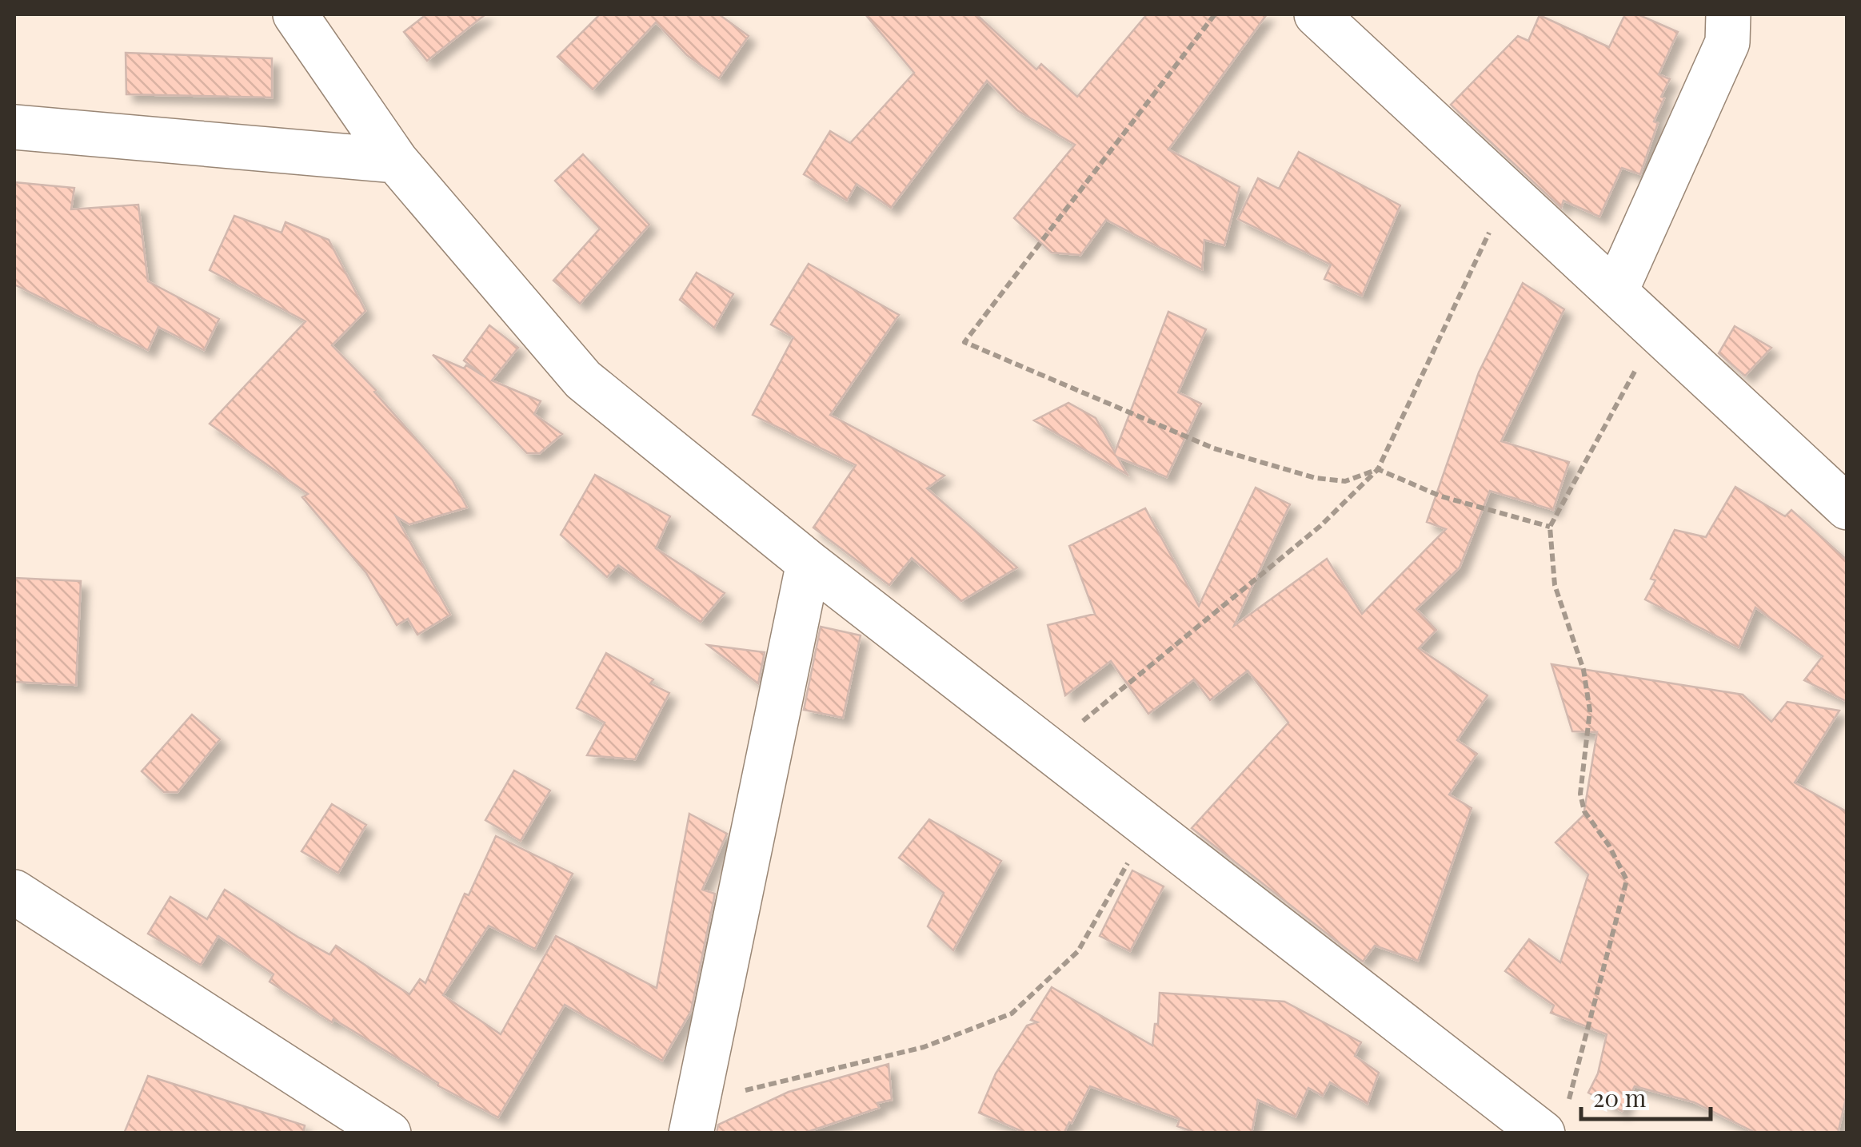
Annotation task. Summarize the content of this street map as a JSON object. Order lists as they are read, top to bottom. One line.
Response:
{"scale_bar":"20 m"}
